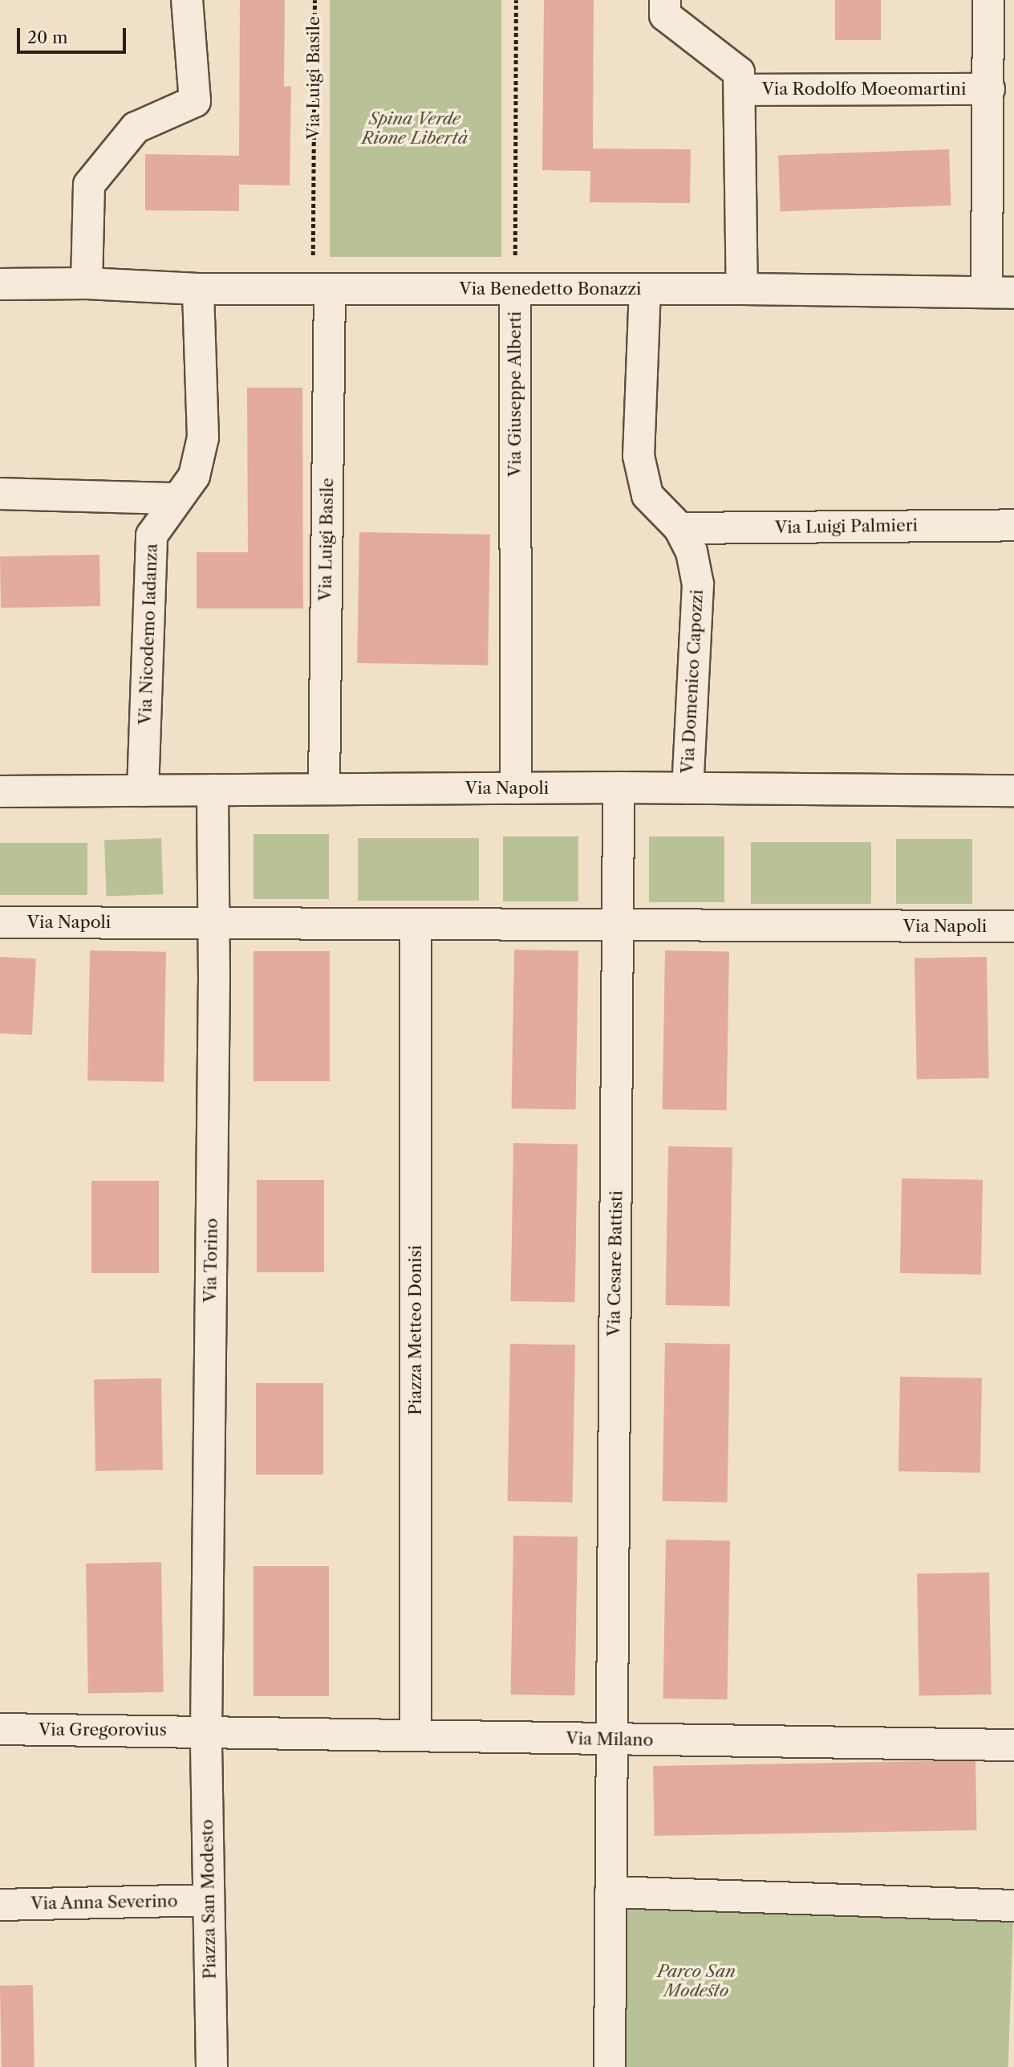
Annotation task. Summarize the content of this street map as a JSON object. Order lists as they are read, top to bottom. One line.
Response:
{"streets":{"street":["Via Luigi Basile","Via Rodolfo Moeomartini","Via Benedetto Bonazzi","Via Giuseppe Alberti","Via Luigi Palmieri","Via Nicodemo Iadanza","Via Domenico Capozzi","Via Napoli","Via Torino","Via Cesare Battisti","Piazza Metteo Donisi","Via Gregorovius","Via Milano","Piazza San Modesto","Via Anna Severino"]},"crossings":[["Via Luigi Basile","Via Benedetto Bonazzi"],["Via Luigi Basile","Via Napoli"],["Via Rodolfo Moeomartini","Via Benedetto Bonazzi"],["Via Benedetto Bonazzi","Via Giuseppe Alberti"],["Via Benedetto Bonazzi","Via Nicodemo Iadanza"],["Via Benedetto Bonazzi","Via Domenico Capozzi"],["Via Giuseppe Alberti","Via Napoli"],["Via Luigi Palmieri","Via Domenico Capozzi"],["Via Nicodemo Iadanza","Via Napoli"],["Via Domenico Capozzi","Via Napoli"],["Via Napoli","Via Torino"],["Via Napoli","Via Cesare Battisti"],["Via Napoli","Piazza Metteo Donisi"],["Via Torino","Via Gregorovius"],["Via Torino","Via Milano"],["Via Torino","Piazza San Modesto"],["Via Cesare Battisti","Via Milano"],["Piazza Metteo Donisi","Via Milano"],["Via Gregorovius","Via Milano"],["Via Gregorovius","Piazza San Modesto"],["Via Milano","Piazza San Modesto"],["Piazza San Modesto","Via Anna Severino"]],"parks":["Spina Verde Rione Libertà","Parco San Modesto"],"scale_bar":"20 m"}
